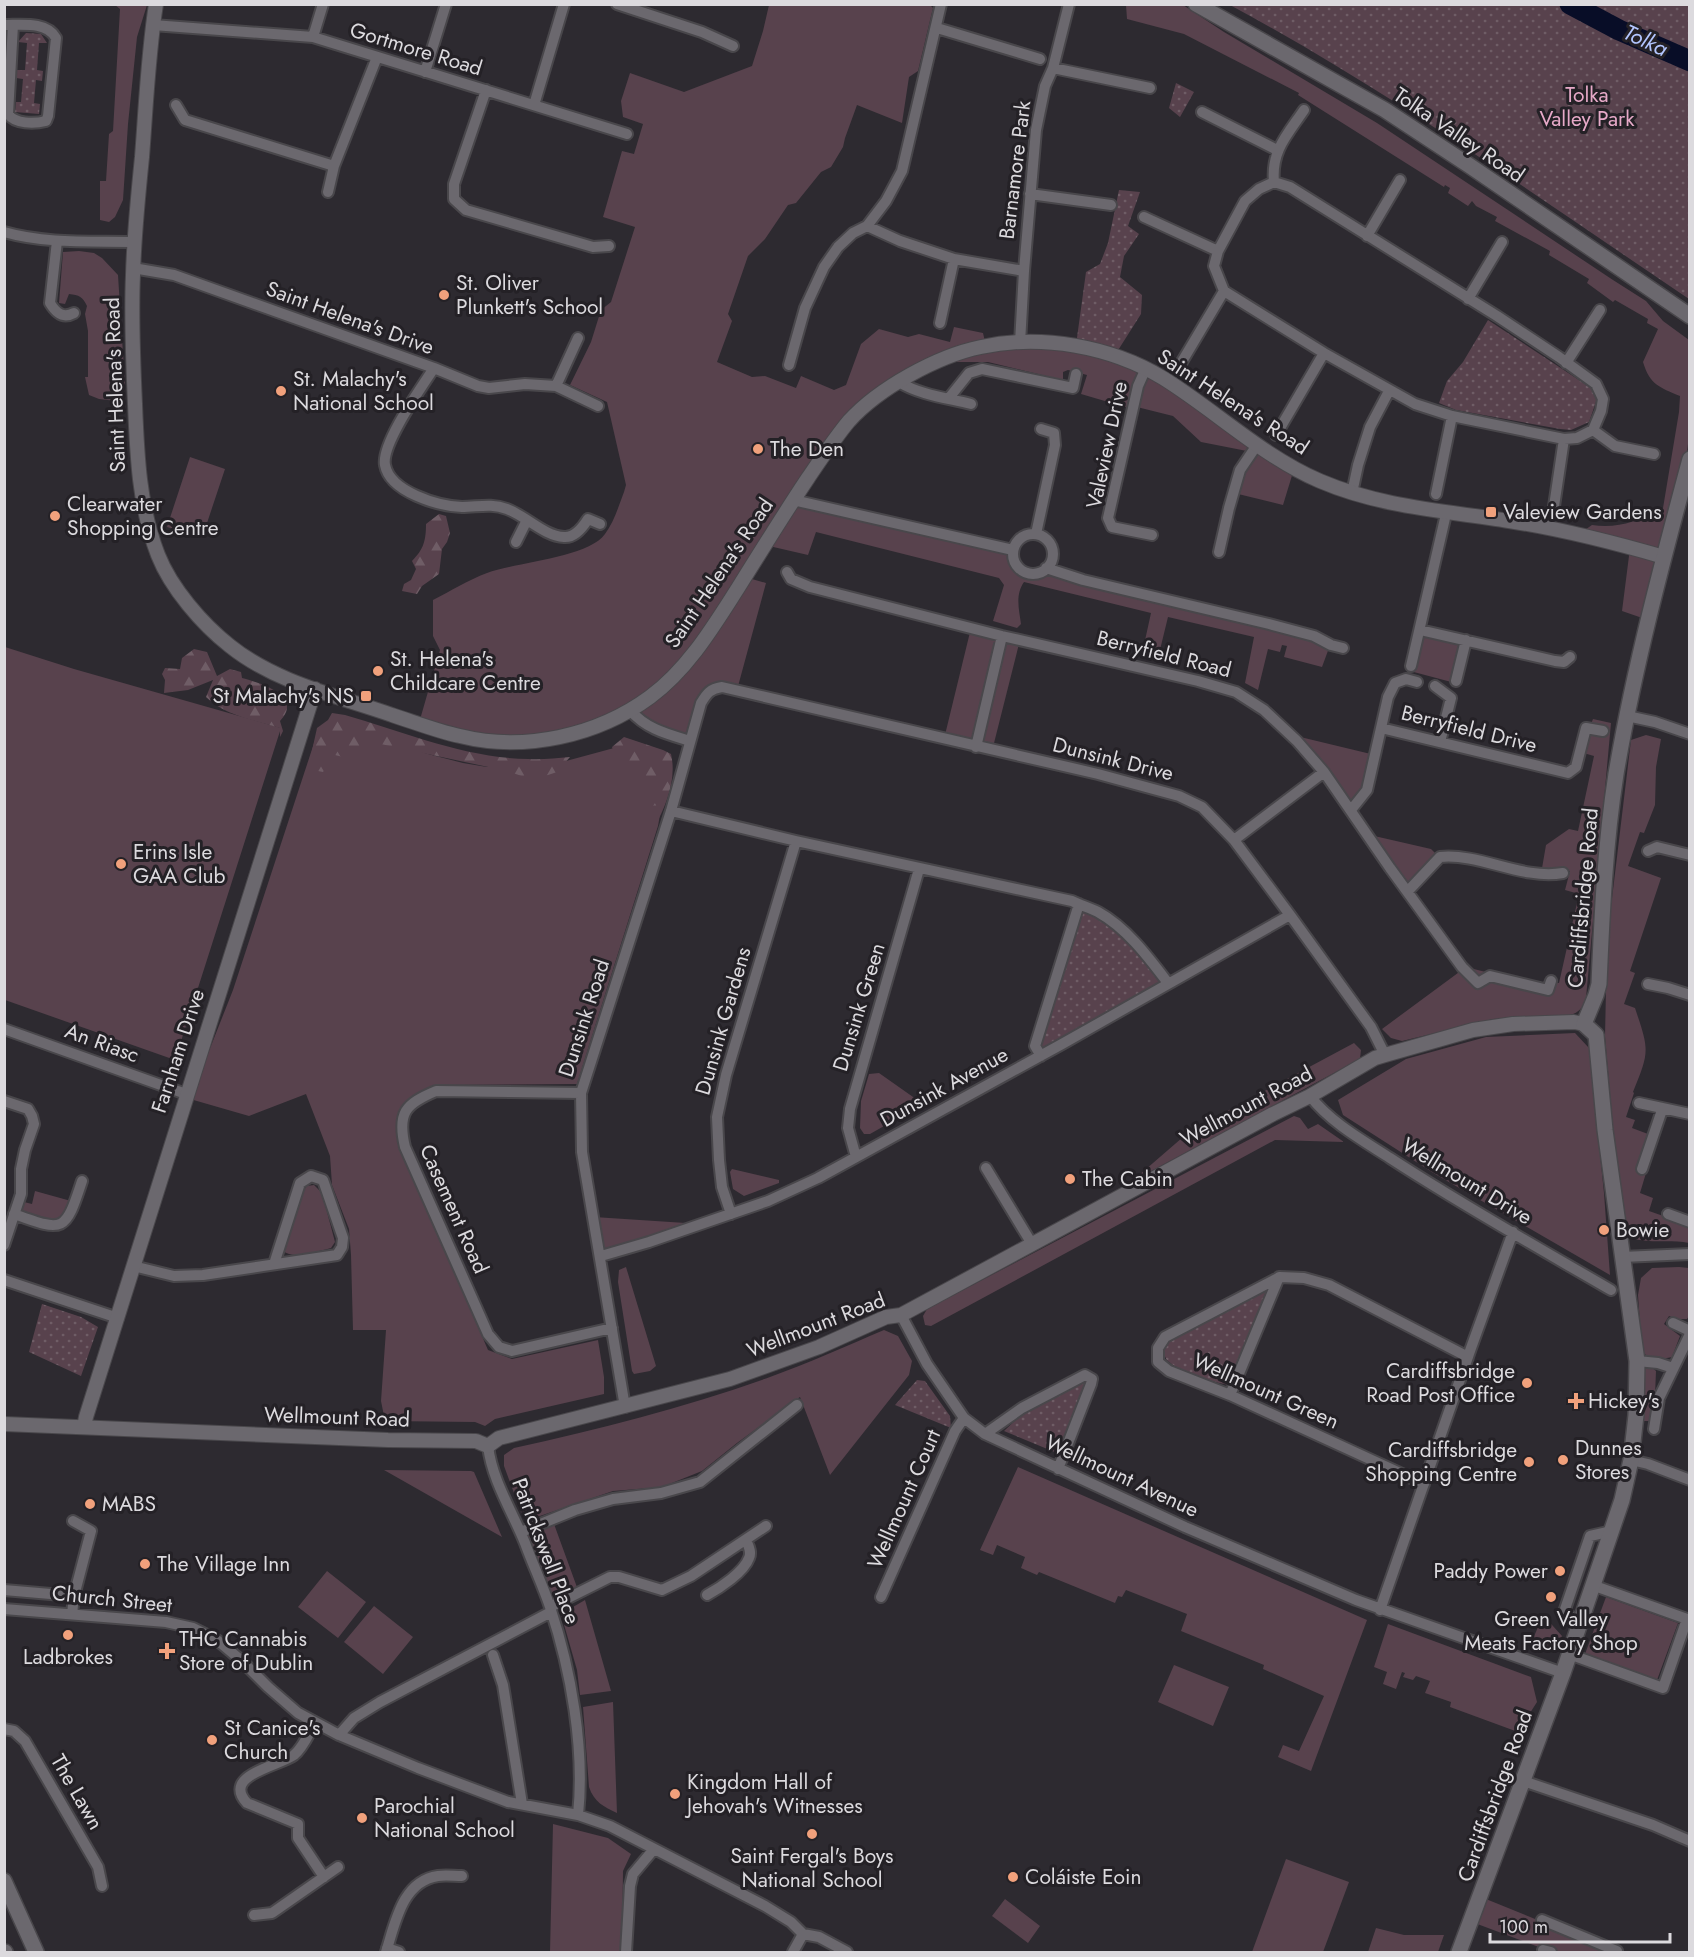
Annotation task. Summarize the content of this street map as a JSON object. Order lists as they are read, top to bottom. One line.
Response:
{"streets":{"main road":["Tolka Valley Road","Cardiffsbridge Road"],"street":["Gortmore Road","Barnamore Park","Saint Helena's Drive","Saint Helena's Road","Valeview Drive","Berryfield Road","Berryfield Drive","Dunsink Drive","Dunsink Green","Dunsink Road","Dunsink Gardens","An Riasc","Farnham Drive","Dunsink Avenue","Wellmount Road","Wellmount Drive","Casement Road","Wellmount Green","Wellmount Avenue","Wellmount Court","Patrickswell Place","Church Street","The Lawn"]},"crossings":[["Gortmore Road","Saint Helena's Road"],["Barnamore Park","Saint Helena's Road"],["Saint Helena's Drive","Saint Helena's Road"],["Saint Helena's Road","Valeview Drive"],["Saint Helena's Road","Cardiffsbridge Road"],["Saint Helena's Road","Farnham Drive"],["Berryfield Road","Berryfield Drive"],["Dunsink Drive","Dunsink Road"],["Dunsink Drive","Dunsink Avenue"],["Dunsink Drive","Wellmount Road"],["Cardiffsbridge Road","Wellmount Road"],["Cardiffsbridge Road","Wellmount Avenue"],["Dunsink Green","Dunsink Avenue"],["Dunsink Road","Dunsink Avenue"],["Dunsink Road","Wellmount Road"],["Dunsink Road","Casement Road"],["Dunsink Gardens","Dunsink Avenue"],["An Riasc","Farnham Drive"],["Farnham Drive","Wellmount Road"],["Wellmount Road","Wellmount Drive"],["Wellmount Road","Wellmount Avenue"],["Wellmount Road","Patrickswell Place"],["Wellmount Avenue","Wellmount Court"],["Patrickswell Place","Church Street"]],"water":["Tolka"],"parks":["Tolka Valley Park"],"places":{"other":["St. Oliver Plunkett's School","St. Malachy's National School","The Den","Clearwater Shopping Centre","St. Helena's Childcare Centre","Erins Isle GAA Club","The Cabin","Bowie","Cardiffsbridge Road Post Office","Dunnes Stores","Cardiffsbridge Shopping Centre","MABS","The Village Inn","Paddy Power","Green Valley Meats Factory Shop","Ladbrokes","St Canice's Church","Kingdom Hall of Jehovah's Witnesses","Parochial National School","Saint Fergal's Boys National School","Coláiste Eoin"],"transit":["Valeview Gardens","St Malachy's NS"],"health":["Hickey's","THC Cannabis Store of Dublin"]},"scale_bar":"100 m"}
